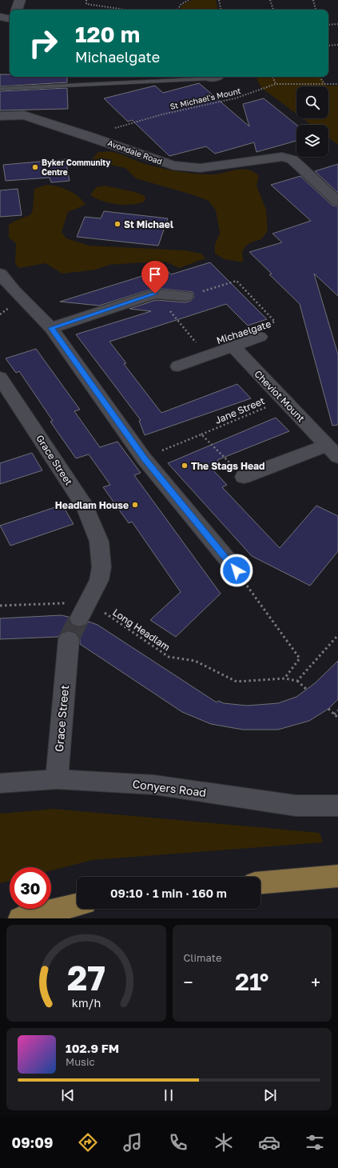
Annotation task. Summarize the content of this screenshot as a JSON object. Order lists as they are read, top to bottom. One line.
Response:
{"streets":{"street":["Avondale Road","Cheviot Mount","Grace Street","Conyers Road"],"path":["St Michael's Mount","Michaelgate","Jane Street","Long Headlam"]},"crossings":[["St Michael's Mount","Avondale Road"],["Cheviot Mount","Jane Street"],["Grace Street","Long Headlam"],["Grace Street","Conyers Road"]],"places":["Byker Community Centre","St Michael","The Stags Head","Headlam House"],"page":{"turn":["120 m","Michaelgate"],"limit":"30","trip":"09:10 · 1 min · 160 m","tile":"Climate","heat":["−","21°","+"],"song":["102.9 FM","Music"],"tabs":"09:09","gauge":["27","km/h"]}}
